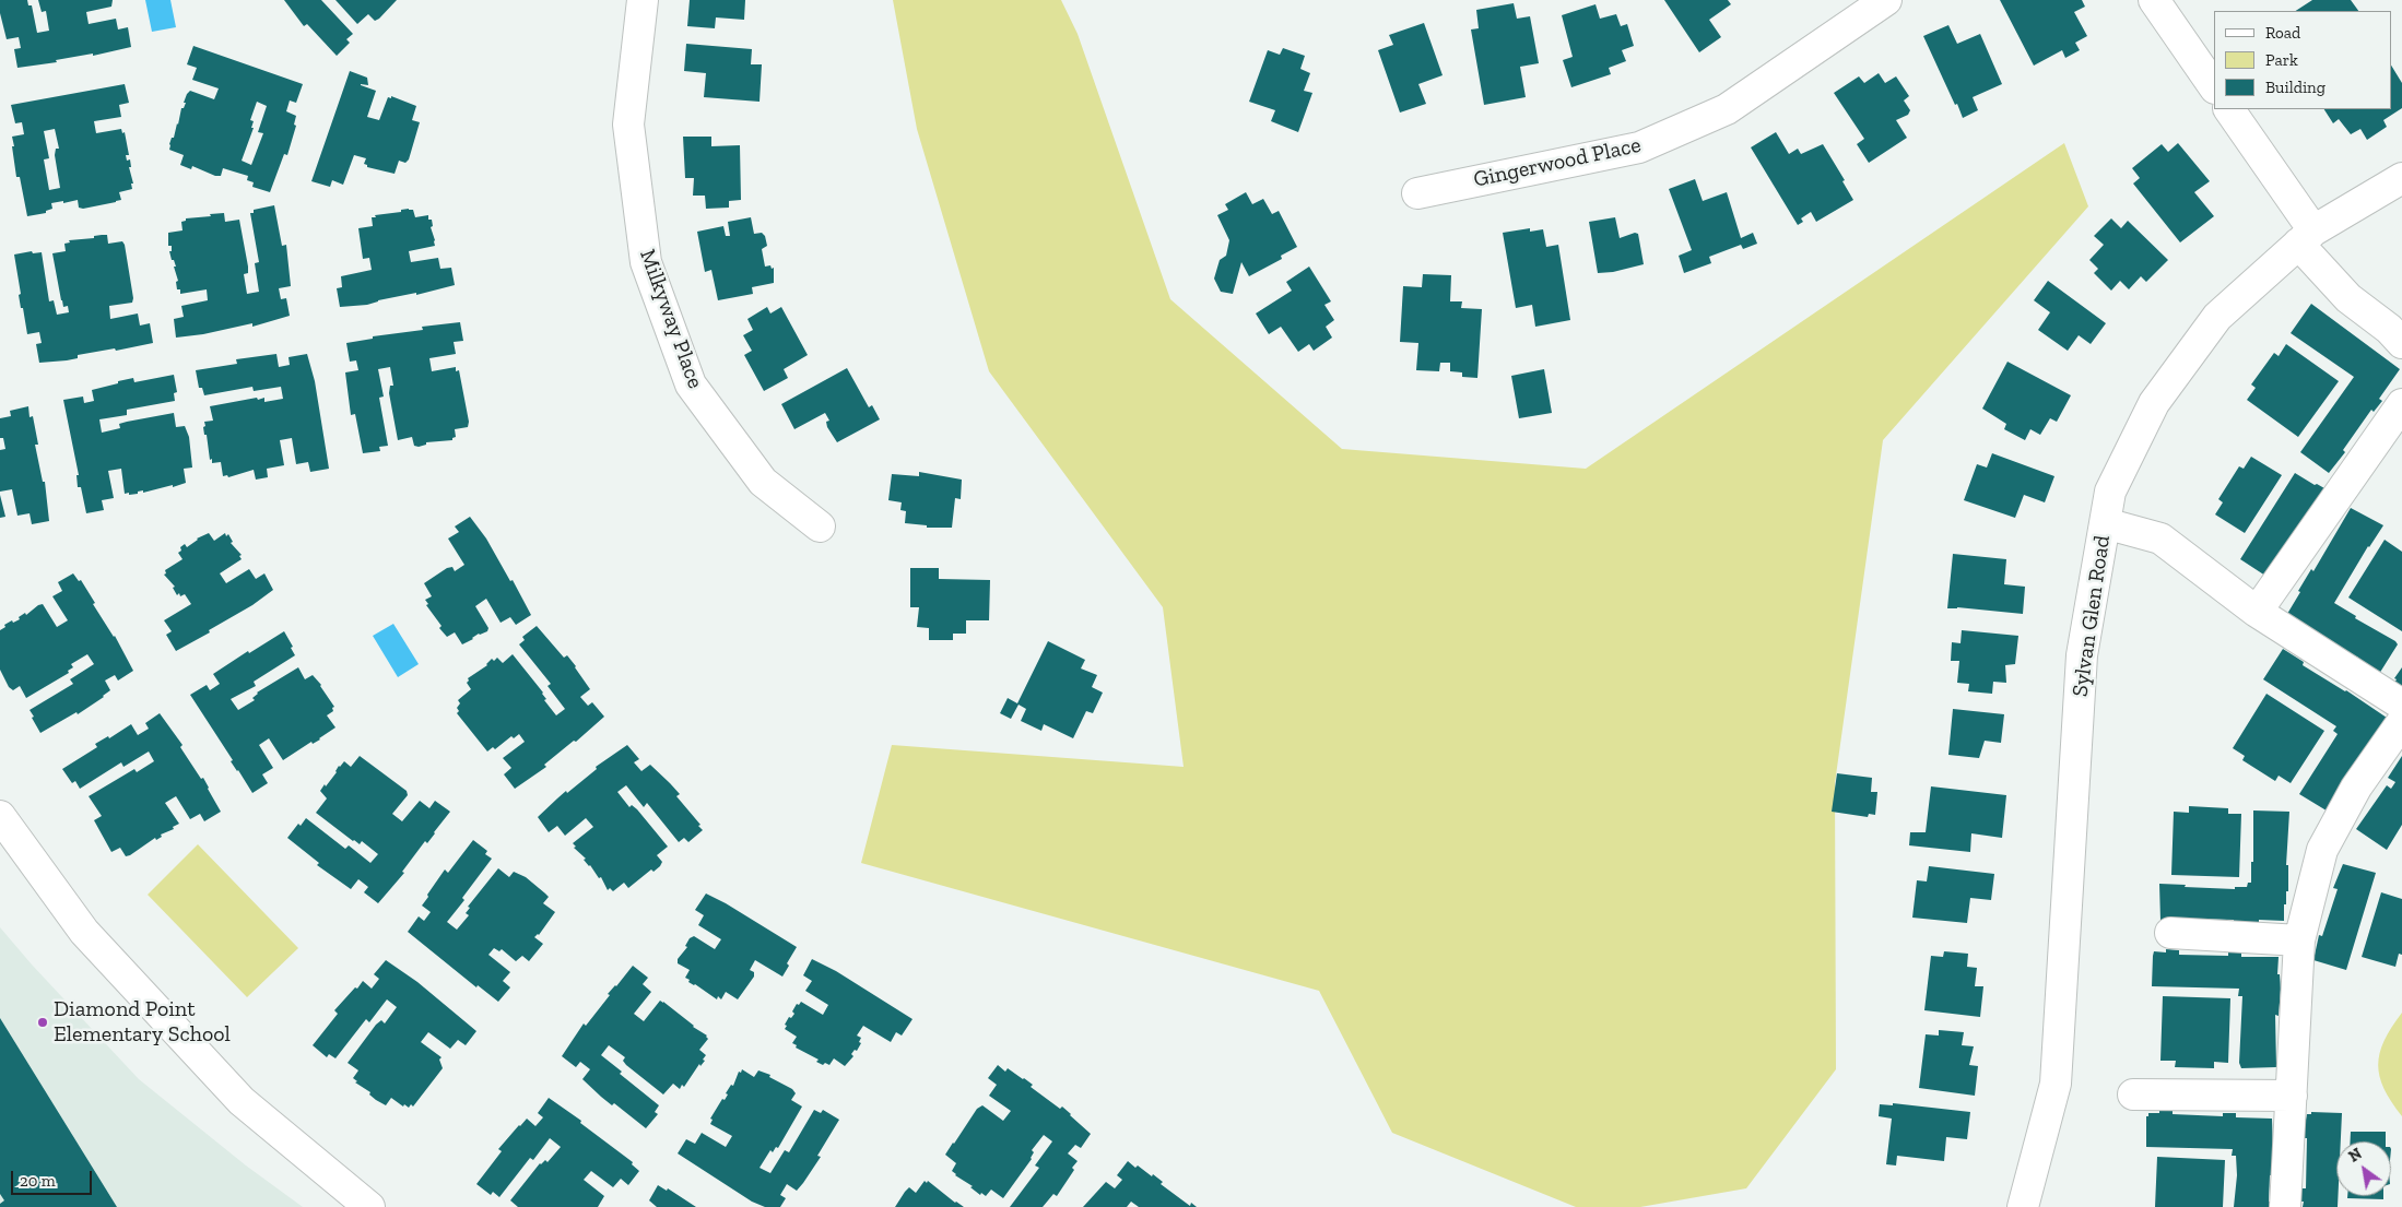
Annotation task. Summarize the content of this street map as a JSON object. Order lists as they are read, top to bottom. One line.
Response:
{"streets":{"street":["Gingerwood Place","Milkyway Place","Sylvan Glen Road"]},"places":["Diamond Point Elementary School"],"legend":["Road","Park","Building"],"scale_bar":"20 m","north":"top left"}
